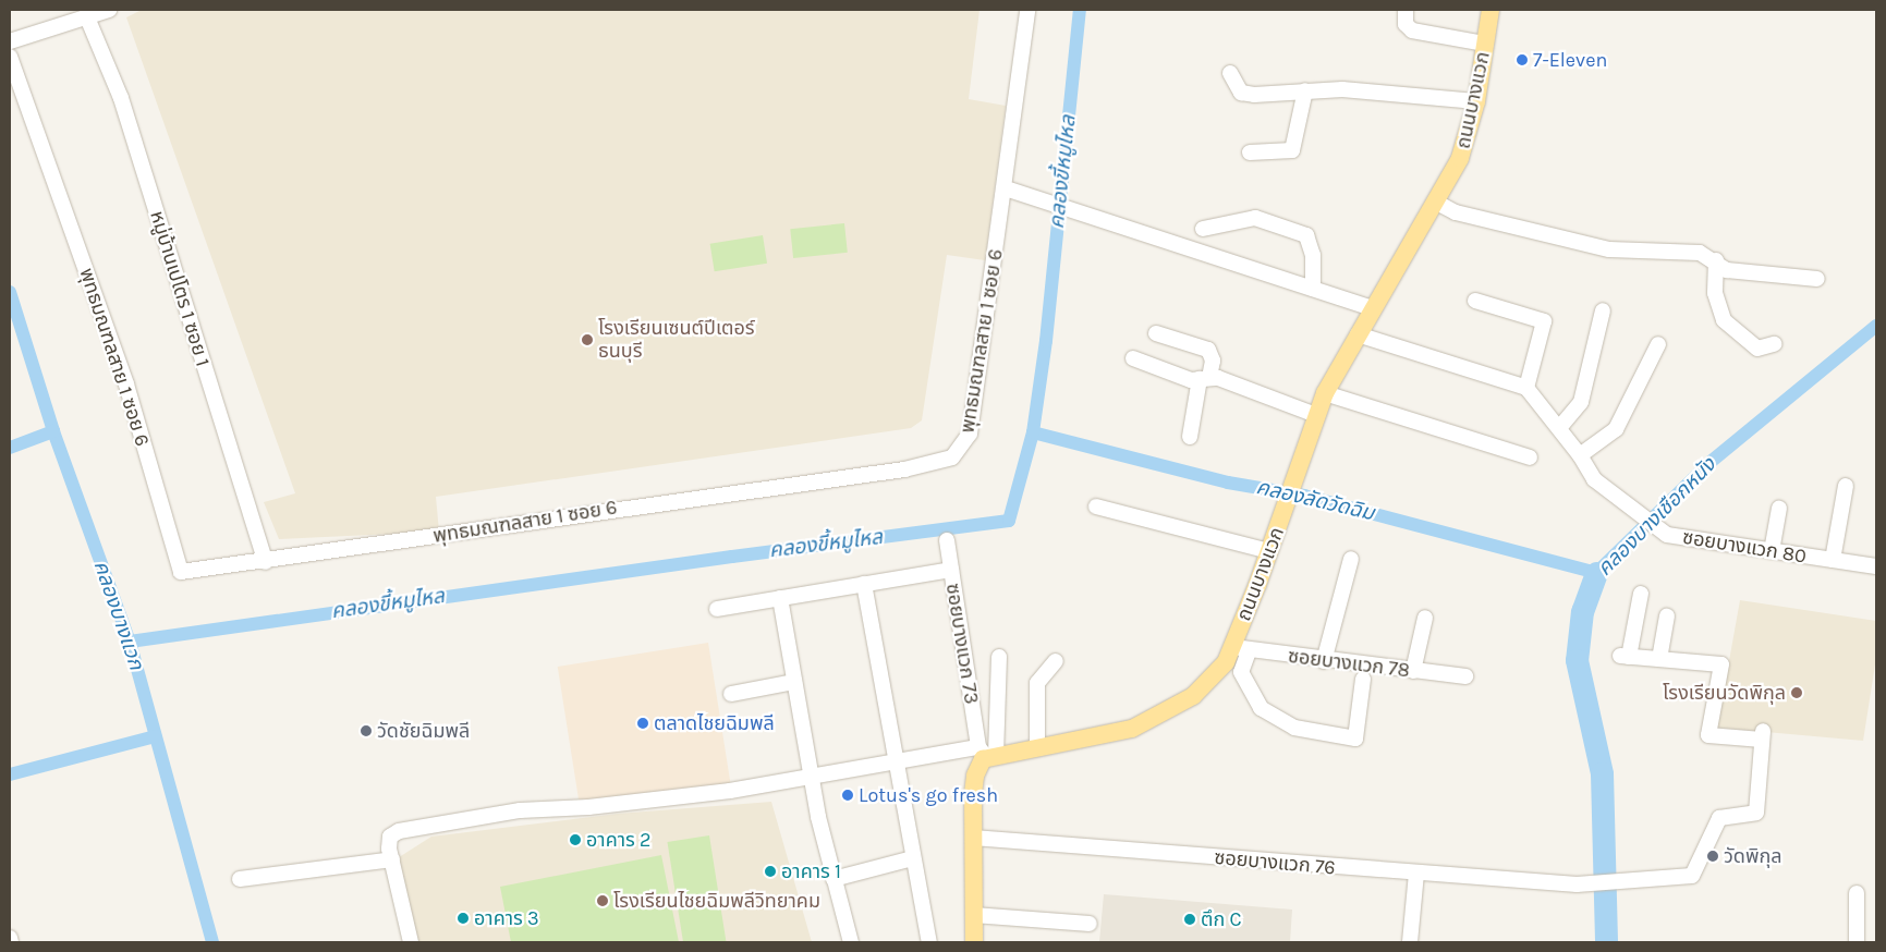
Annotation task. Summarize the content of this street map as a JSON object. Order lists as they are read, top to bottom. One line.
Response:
{"streets":{"main road":["ถนนบางแวก"],"street":["หมู่บ้านเปโตร 1 ซอย 1","พุทธมณฑลสาย 1 ซอย 6","ซอยบางแวก 80","ซอยบางแวก 73","ซอยบางแวก 78","ซอยบางแวก 76"]},"crossings":[["ถนนบางแวก","ซอยบางแวก 73"],["ถนนบางแวก","ซอยบางแวก 78"],["หมู่บ้านเปโตร 1 ซอย 1","พุทธมณฑลสาย 1 ซอย 6"]],"water":["คลองขี้หมูไหล","คลองลัดวัดฉิม","คลองบางเชือกหนัง","คลองบางแวก"],"places":["7-Eleven","โรงเรียนเซนต์ปีเตอร์ ธนบุรี","โรงเรียนวัดพิกุล","ตลาดไชยฉิมพลี","วัดชัยฉิมพลี","Lotus's go fresh","อาคาร 2","วัดพิกุล","อาคาร 1","โรงเรียนไชยฉิมพลีวิทยาคม","อาคาร 3","ตึก C"]}
